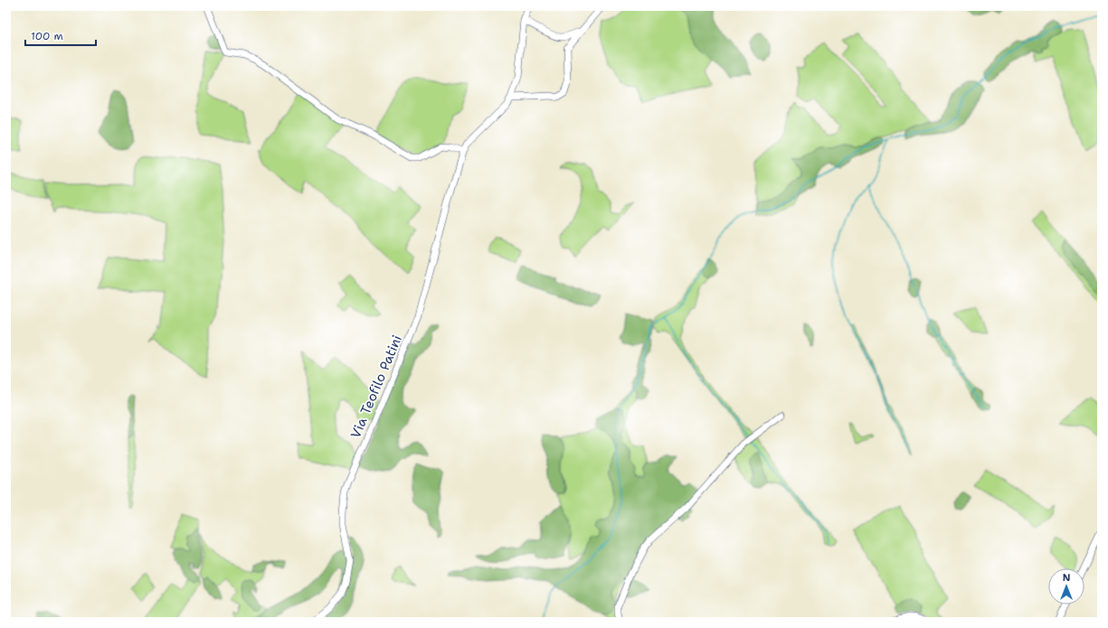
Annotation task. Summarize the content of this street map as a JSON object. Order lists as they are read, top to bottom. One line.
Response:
{"streets":{"street":["Via Teofilo Patini"]},"scale_bar":"100 m","north":"top"}
